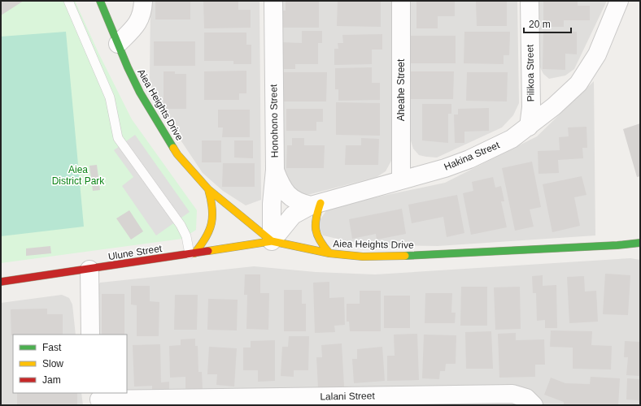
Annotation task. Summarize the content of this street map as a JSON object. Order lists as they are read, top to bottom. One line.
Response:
{"streets":{"street":["Pilikoa Street","Aheahe Street","Aiea Heights Drive","Honohono Street","Hakina Street","Ulune Street","Lalani Street"]},"crossings":[["Pilikoa Street","Hakina Street"],["Aheahe Street","Hakina Street"],["Aiea Heights Drive","Honohono Street"],["Aiea Heights Drive","Hakina Street"],["Aiea Heights Drive","Ulune Street"],["Honohono Street","Hakina Street"],["Honohono Street","Ulune Street"],["Hakina Street","Ulune Street"]],"parks":["Aiea District Park"],"legend":["Fast","Slow","Jam"],"scale_bar":"20 m"}
